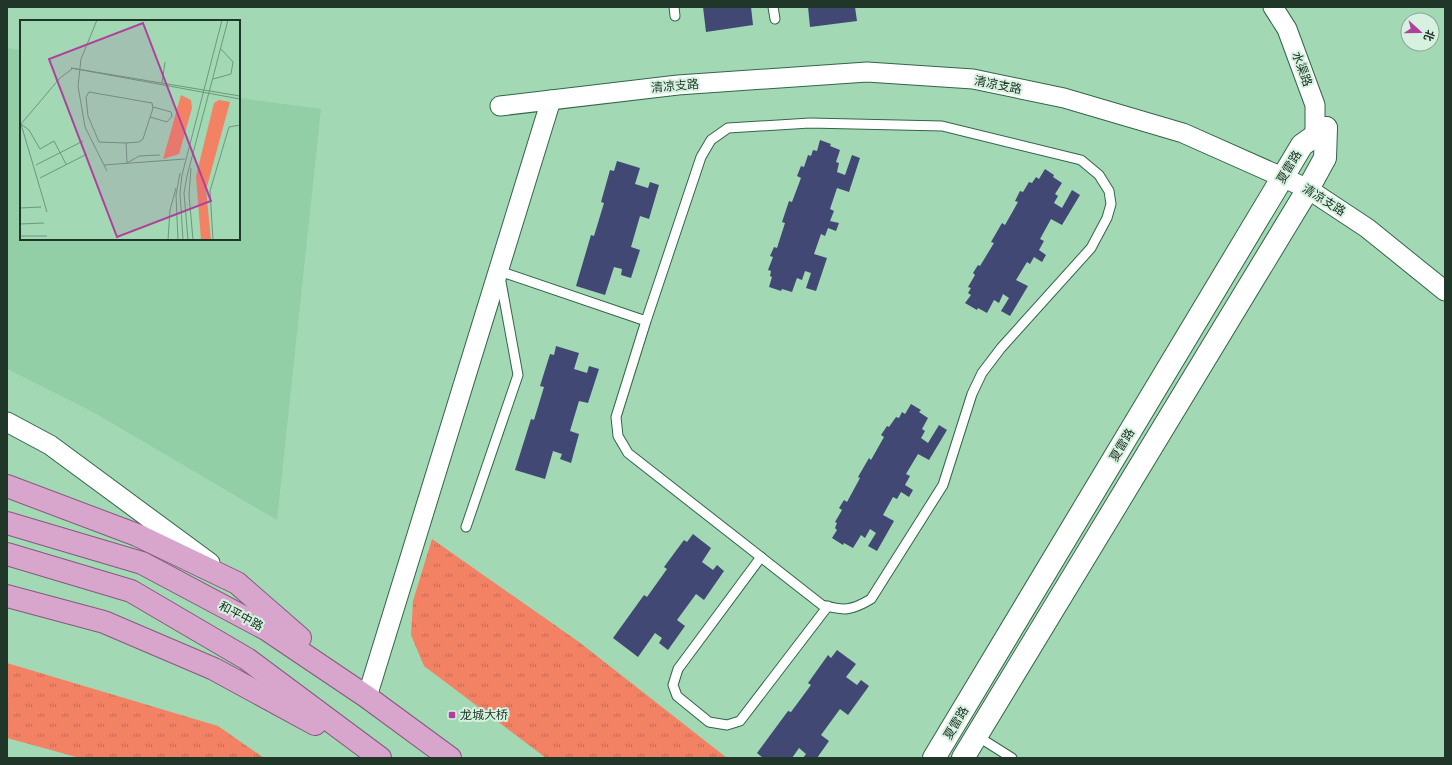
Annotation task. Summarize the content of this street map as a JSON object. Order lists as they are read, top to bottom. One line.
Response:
{"streets":{"main road":["和平中路"],"street":["水渠路","清凉支路","夏雷路"]},"crossings":[["水渠路","夏雷路"],["清凉支路","夏雷路"]],"places":{"transit":["龙城大桥"]},"north":"right"}
